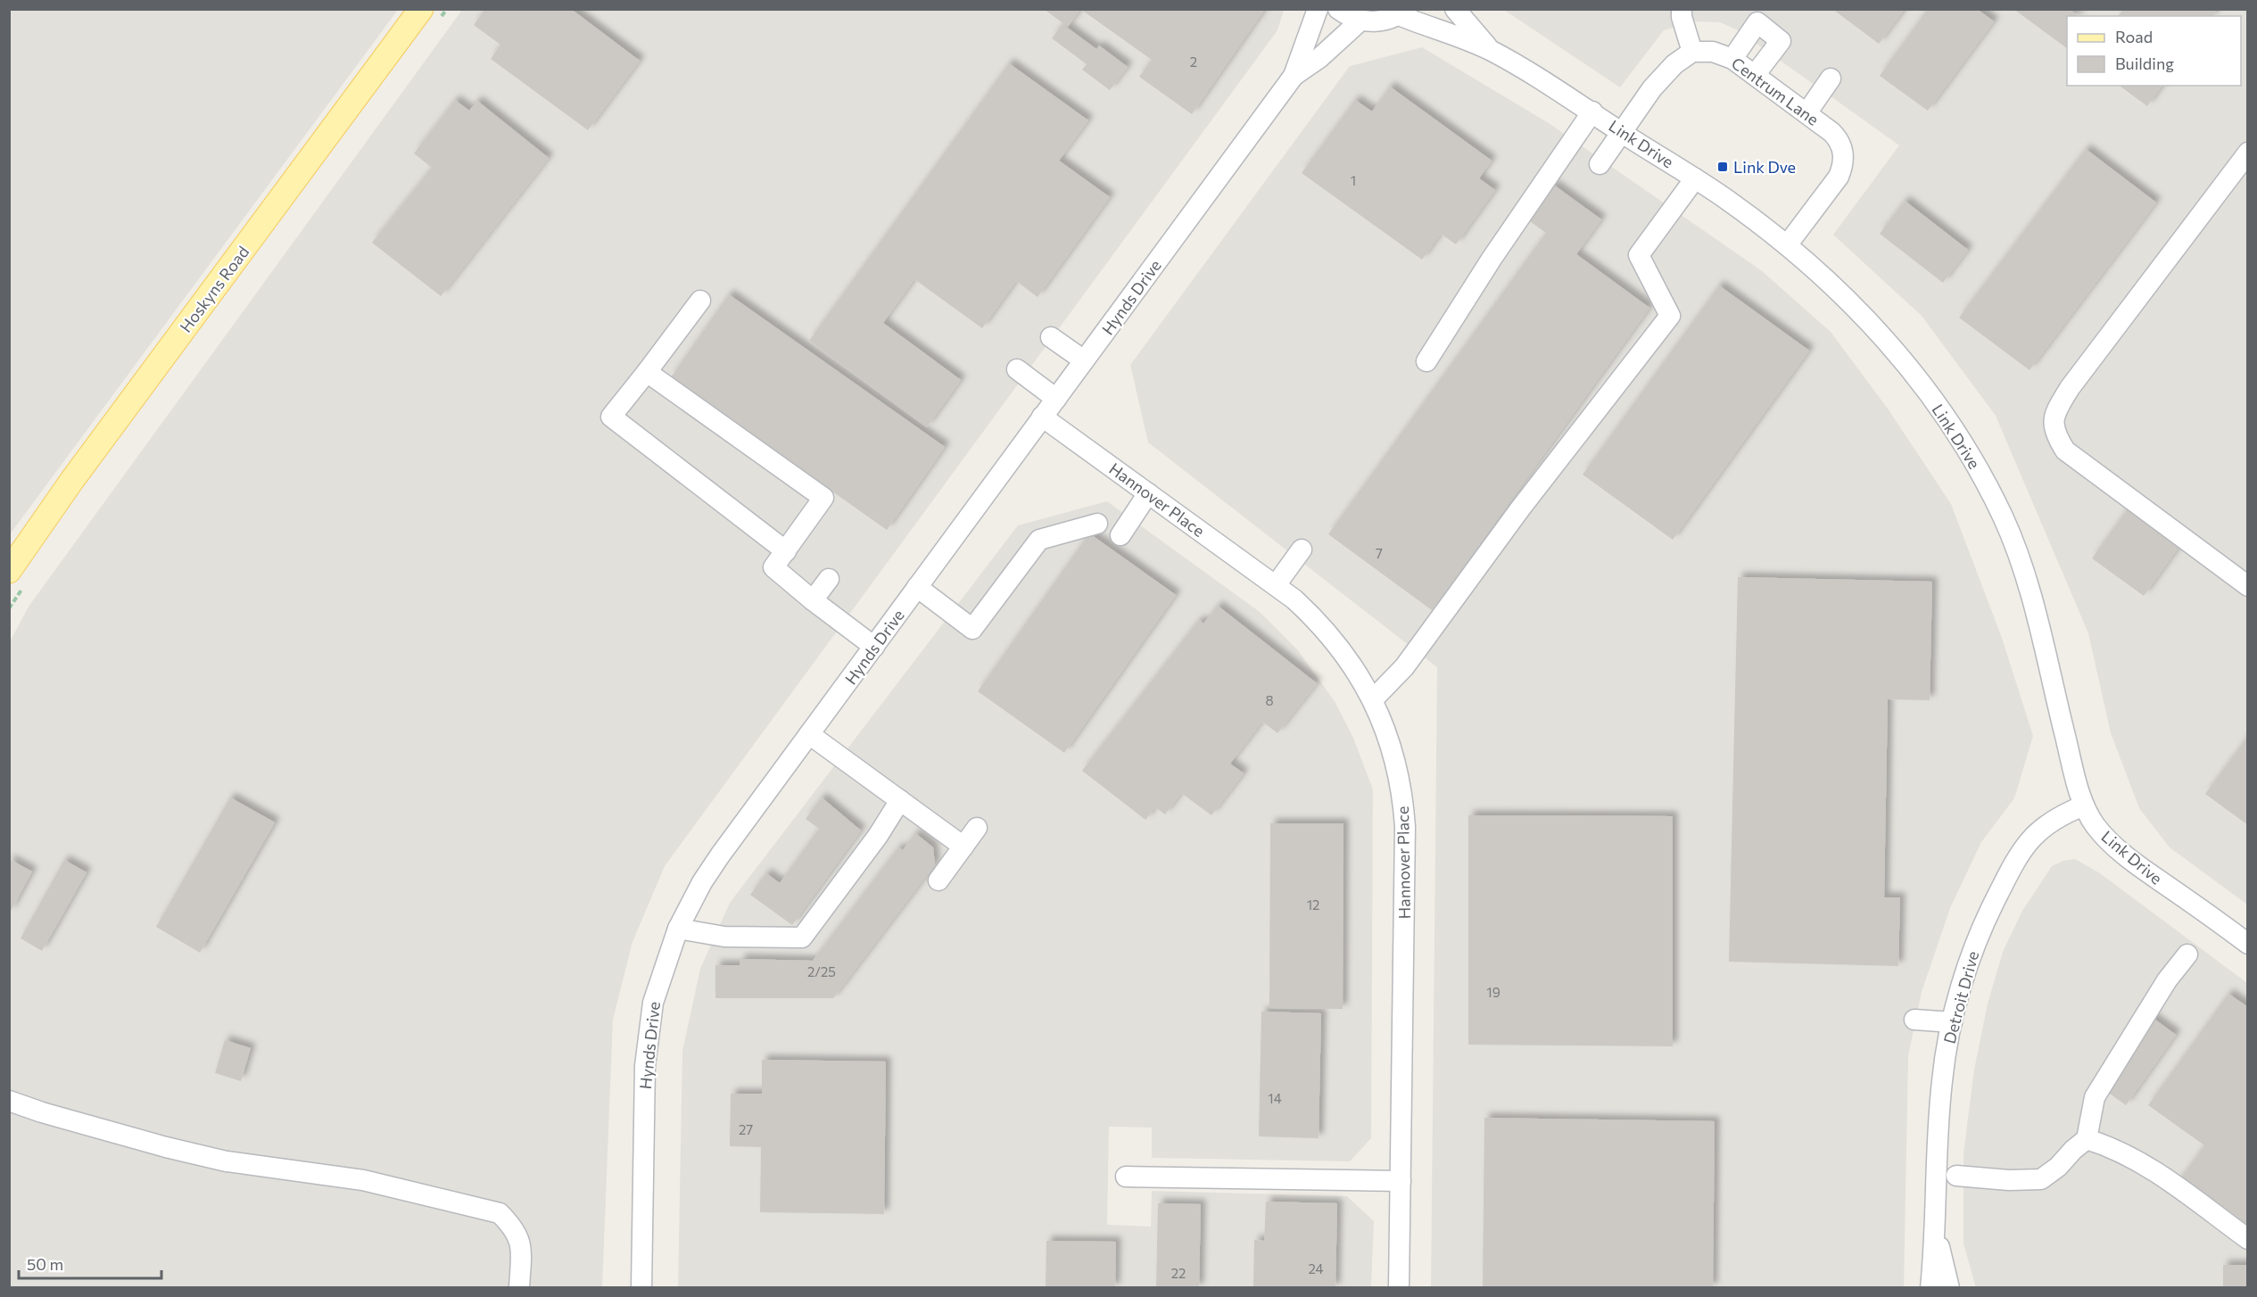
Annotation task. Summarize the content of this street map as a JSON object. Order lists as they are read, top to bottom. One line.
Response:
{"streets":{"main road":["Hoskyns Road"],"street":["Centrum Lane","Link Drive","Hynds Drive","Hannover Place","Detroit Drive"]},"crossings":[["Centrum Lane","Link Drive"],["Link Drive","Detroit Drive"],["Hynds Drive","Hannover Place"]],"places":{"transit":["Link Dve"]},"house_numbers":["2","1","7","8","12","2/25","19","14","27","24","22"],"legend":["Road","Building"],"scale_bar":"50 m"}
